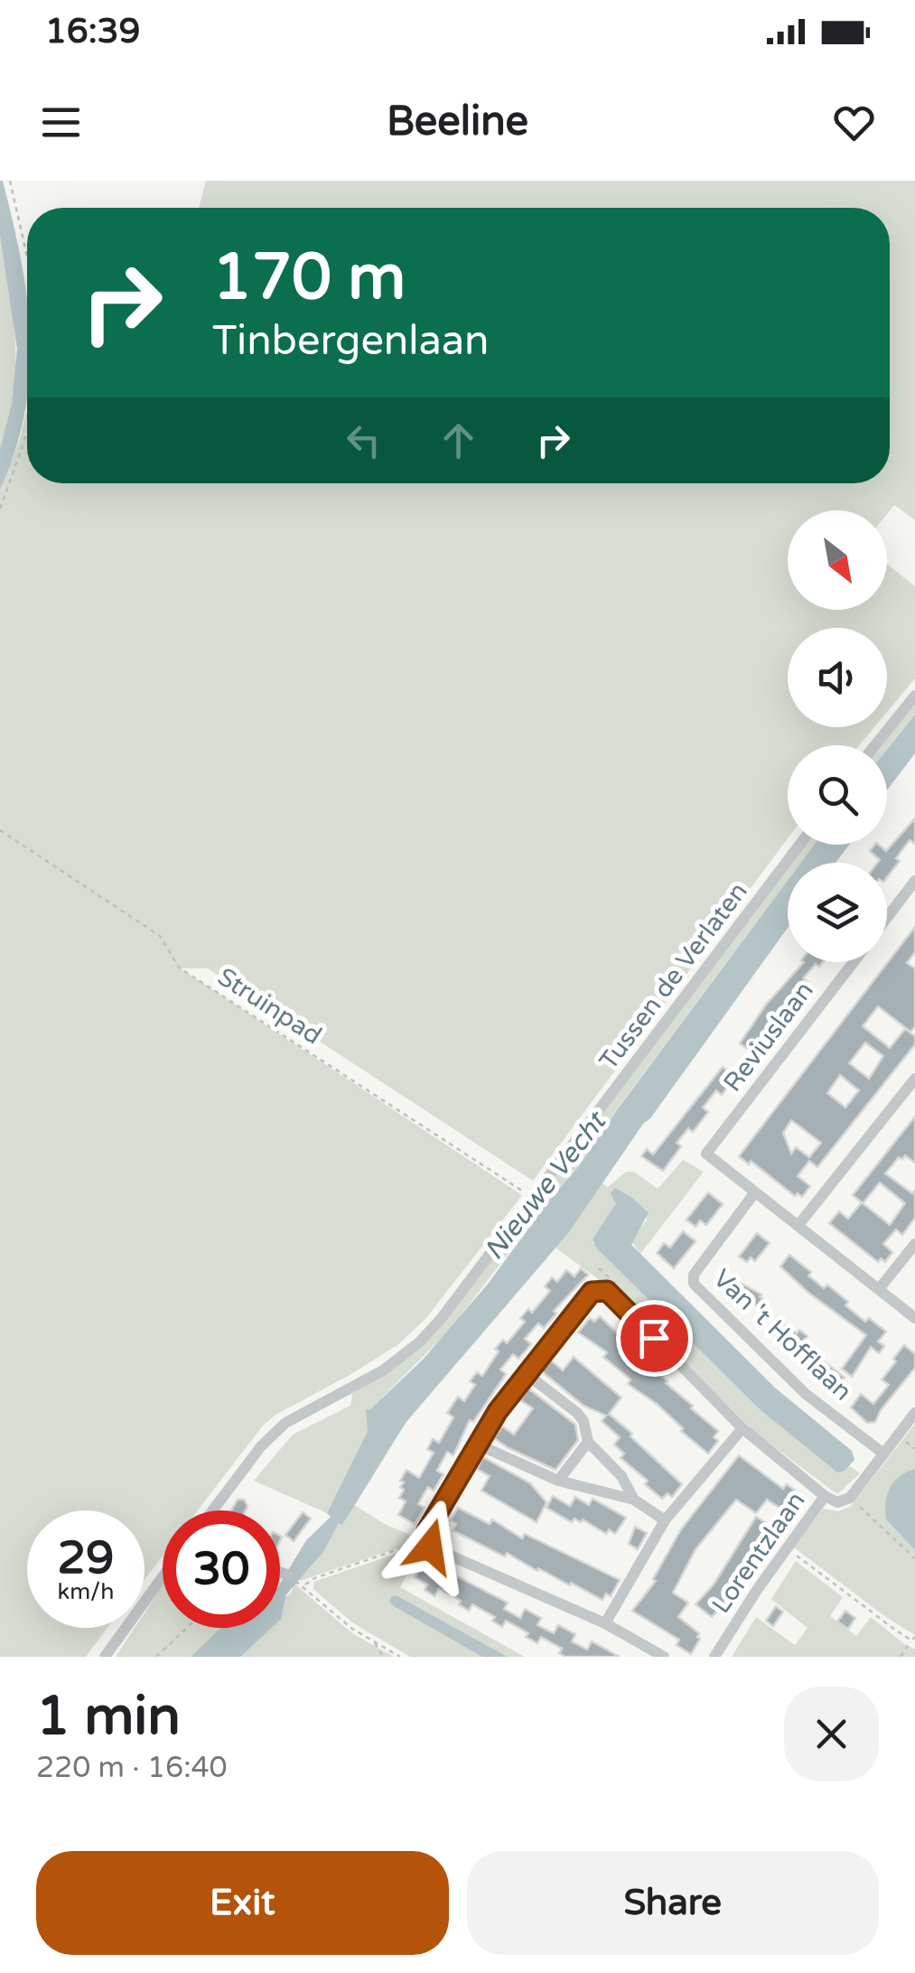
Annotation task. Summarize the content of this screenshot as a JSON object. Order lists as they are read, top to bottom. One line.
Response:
{"streets":{"street":["Tussen de Verlaten","Reviuslaan","Van 't Hofflaan","Lorentzlaan"],"path":["Struinpad"]},"crossings":[["Tussen de Verlaten","Struinpad"],["Reviuslaan","Van 't Hofflaan"]],"water":["Nieuwe Vecht"],"north":"bottom right","page":{"status":"16:39","header":"Beeline","turn":["170 m","Tinbergenlaan"],"speed":"29 km/h","limit":"30","heading":["1 min","220 m · 16:40"],"buttons":["Exit","Share"]}}
